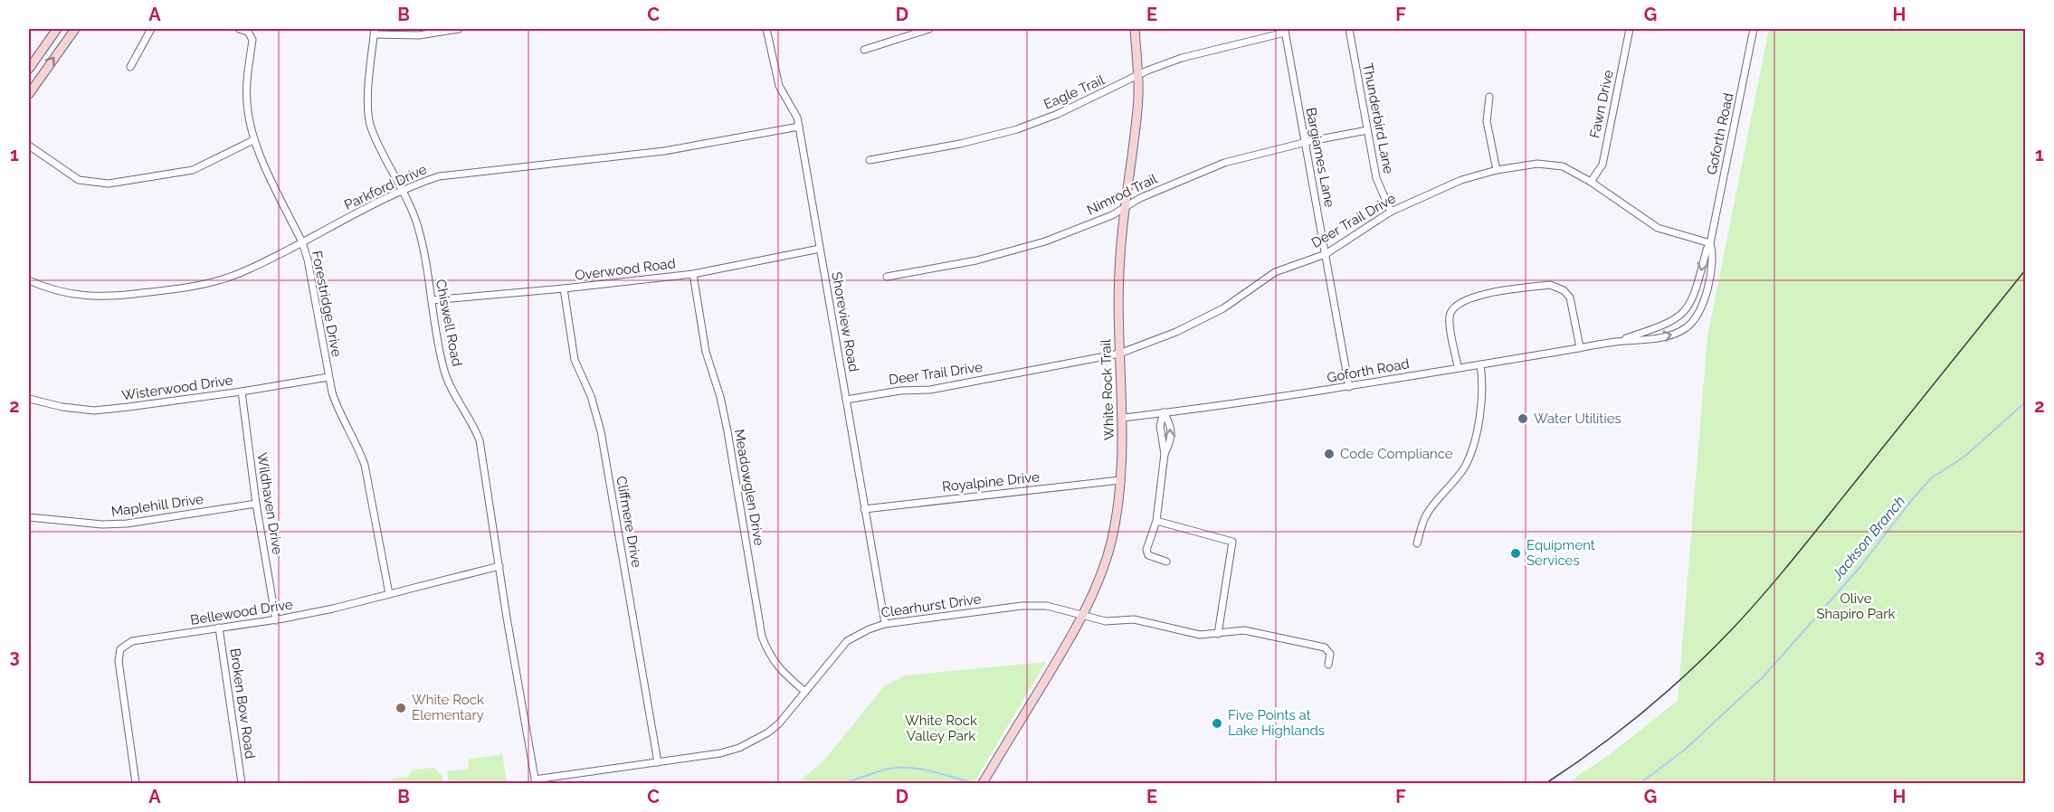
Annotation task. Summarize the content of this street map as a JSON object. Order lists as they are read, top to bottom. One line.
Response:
{"streets":{"street":["Eagle Trail","Fawn Drive","Thunderbird Lane","Goforth Road","Bargiames Lane","Parkford Drive","Nimrod Trail","Deer Trail Drive","Overwood Road","Forestridge Drive","Shoreview Road","Chiswell Road","Wisterwood Drive","White Rock Trail","Royalpine Drive","Meadowglen Drive","Wildhaven Drive","Maplehill Drive","Cliffmere Drive","Clearhurst Drive","Bellewood Drive","Broken Bow Road"]},"crossings":[["Eagle Trail","Bargiames Lane"],["Eagle Trail","White Rock Trail"],["Fawn Drive","Deer Trail Drive"],["Thunderbird Lane","Nimrod Trail"],["Thunderbird Lane","Deer Trail Drive"],["Goforth Road","Bargiames Lane"],["Goforth Road","Deer Trail Drive"],["Goforth Road","White Rock Trail"],["Bargiames Lane","Nimrod Trail"],["Bargiames Lane","Deer Trail Drive"],["Parkford Drive","Forestridge Drive"],["Parkford Drive","Shoreview Road"],["Parkford Drive","Chiswell Road"],["Nimrod Trail","White Rock Trail"],["Deer Trail Drive","Shoreview Road"],["Deer Trail Drive","White Rock Trail"],["Overwood Road","Shoreview Road"],["Overwood Road","Chiswell Road"],["Overwood Road","Meadowglen Drive"],["Overwood Road","Cliffmere Drive"],["Forestridge Drive","Wisterwood Drive"],["Forestridge Drive","Bellewood Drive"],["Shoreview Road","Royalpine Drive"],["Shoreview Road","Clearhurst Drive"],["Chiswell Road","Clearhurst Drive"],["Chiswell Road","Bellewood Drive"],["Wisterwood Drive","Wildhaven Drive"],["White Rock Trail","Royalpine Drive"],["White Rock Trail","Clearhurst Drive"],["Meadowglen Drive","Clearhurst Drive"],["Wildhaven Drive","Maplehill Drive"],["Wildhaven Drive","Bellewood Drive"],["Cliffmere Drive","Clearhurst Drive"],["Bellewood Drive","Broken Bow Road"]],"water":["Jackson Branch"],"parks":["Olive Shapiro Park","White Rock Valley Park"],"places":["Water Utilities","Code Compliance","Equipment Services","White Rock Elementary","Five Points at Lake Highlands"],"grid":{"columns":["A","B","C","D","E","F","G","H"],"rows":["1","2","3"]}}
